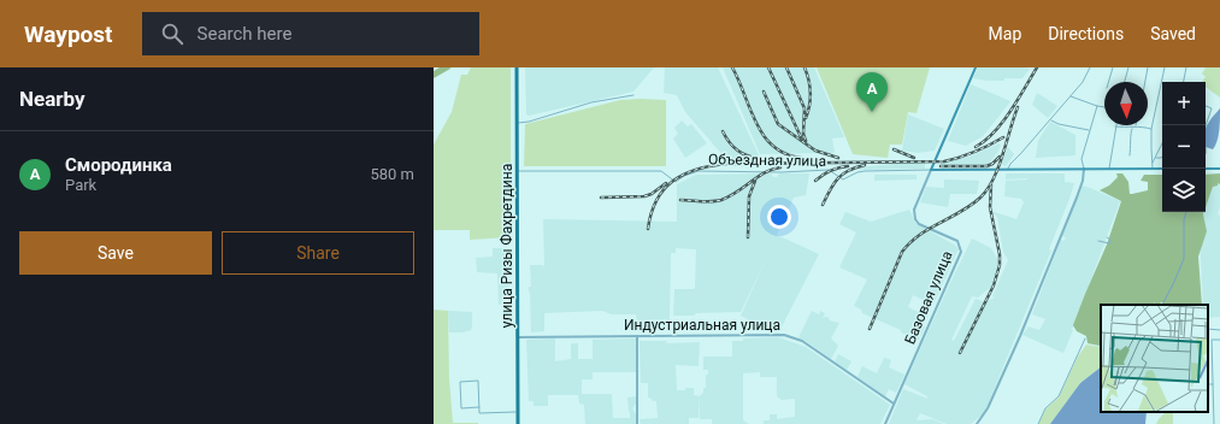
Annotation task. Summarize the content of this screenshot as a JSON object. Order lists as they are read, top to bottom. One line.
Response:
{"streets":{"main road":["улица Ризы Фахретдина","Базовая улица"],"street":["Объездная улица","Индустриальная улица"]},"crossings":[["Объездная улица","улица Ризы Фахретдина"],["Объездная улица","Базовая улица"],["улица Ризы Фахретдина","Индустриальная улица"],["Базовая улица","Индустриальная улица"]],"north":"bottom","page":{"header":"Waypost","search":"Search here","nav":["Map","Directions","Saved"],"heading":"Nearby","pins":"A","map_buttons":["+","−"],"list":[{"mark":"A","name":"Смородинка","note":"Park","value":"580 m"}],"buttons":["Save","Share"]}}
